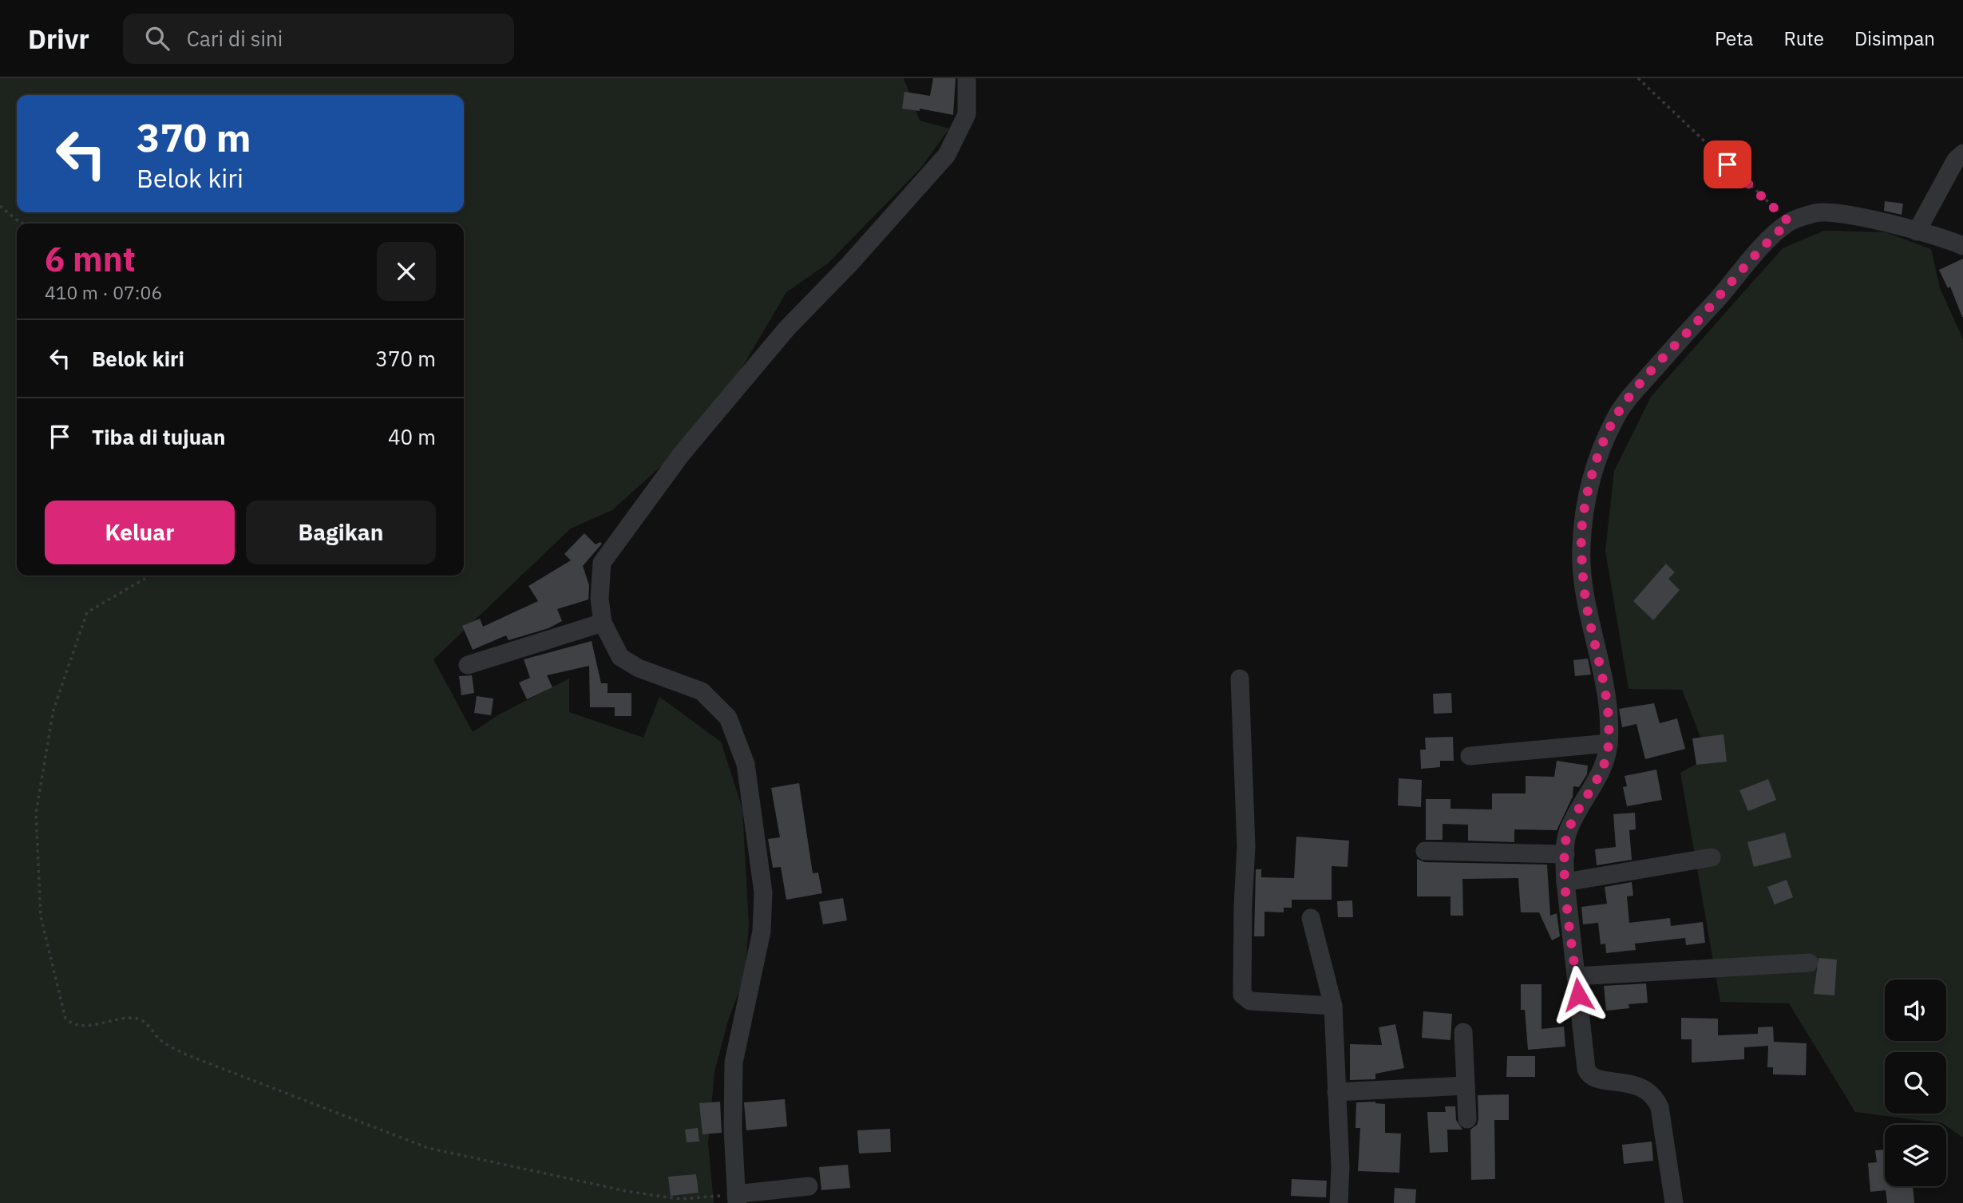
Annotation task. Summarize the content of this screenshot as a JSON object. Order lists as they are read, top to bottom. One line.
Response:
{"page":{"header":"Drivr","search":"Cari di sini","nav":["Peta","Rute","Disimpan"],"turn":["370 m","Belok kiri"],"heading":["6 mnt","410 m · 07:06"],"list":[{"name":"Belok kiri","value":"370 m"},{"name":"Tiba di tujuan","value":"40 m"}],"buttons":["Keluar","Bagikan"]}}
